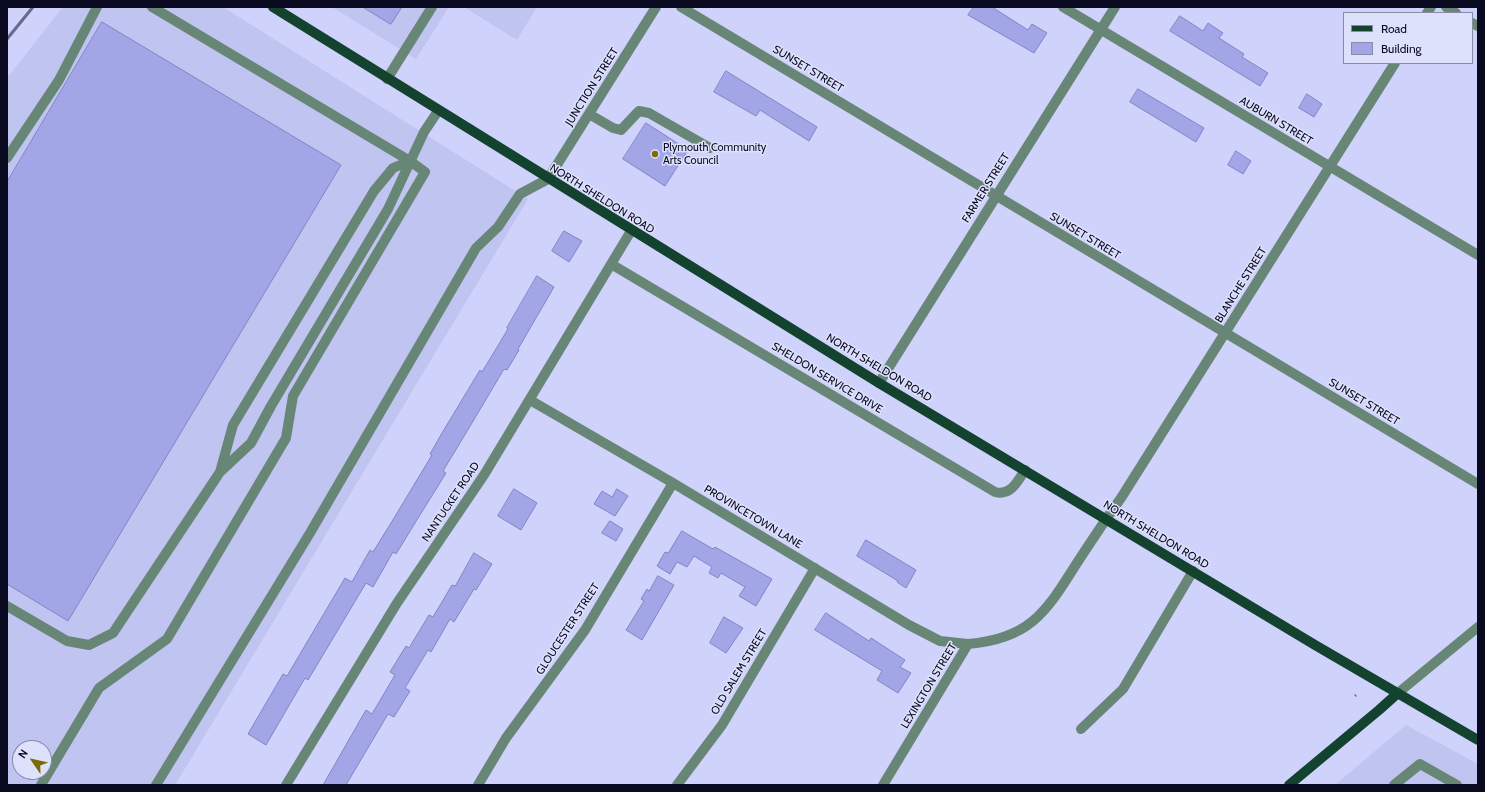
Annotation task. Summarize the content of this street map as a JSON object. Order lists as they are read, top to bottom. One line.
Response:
{"streets":{"main road":["NORTH SHELDON ROAD"],"street":["SUNSET STREET","JUNCTION STREET","AUBURN STREET","FARMER STREET","BLANCHE STREET","SHELDON SERVICE DRIVE","NANTUCKET ROAD","PROVINCETOWN LANE","GLOUCESTER STREET","OLD SALEM STREET","LEXINGTON STREET"]},"crossings":[["SUNSET STREET","FARMER STREET"],["SUNSET STREET","BLANCHE STREET"],["JUNCTION STREET","NORTH SHELDON ROAD"],["AUBURN STREET","FARMER STREET"],["AUBURN STREET","BLANCHE STREET"],["FARMER STREET","NORTH SHELDON ROAD"],["NORTH SHELDON ROAD","BLANCHE STREET"],["NORTH SHELDON ROAD","SHELDON SERVICE DRIVE"],["NORTH SHELDON ROAD","NANTUCKET ROAD"],["NORTH SHELDON ROAD","LEXINGTON STREET"],["BLANCHE STREET","LEXINGTON STREET"],["SHELDON SERVICE DRIVE","NANTUCKET ROAD"],["NANTUCKET ROAD","PROVINCETOWN LANE"],["PROVINCETOWN LANE","GLOUCESTER STREET"],["PROVINCETOWN LANE","OLD SALEM STREET"],["PROVINCETOWN LANE","LEXINGTON STREET"]],"places":["Plymouth Community Arts Council"],"legend":["Road","Building"],"north":"top left"}
